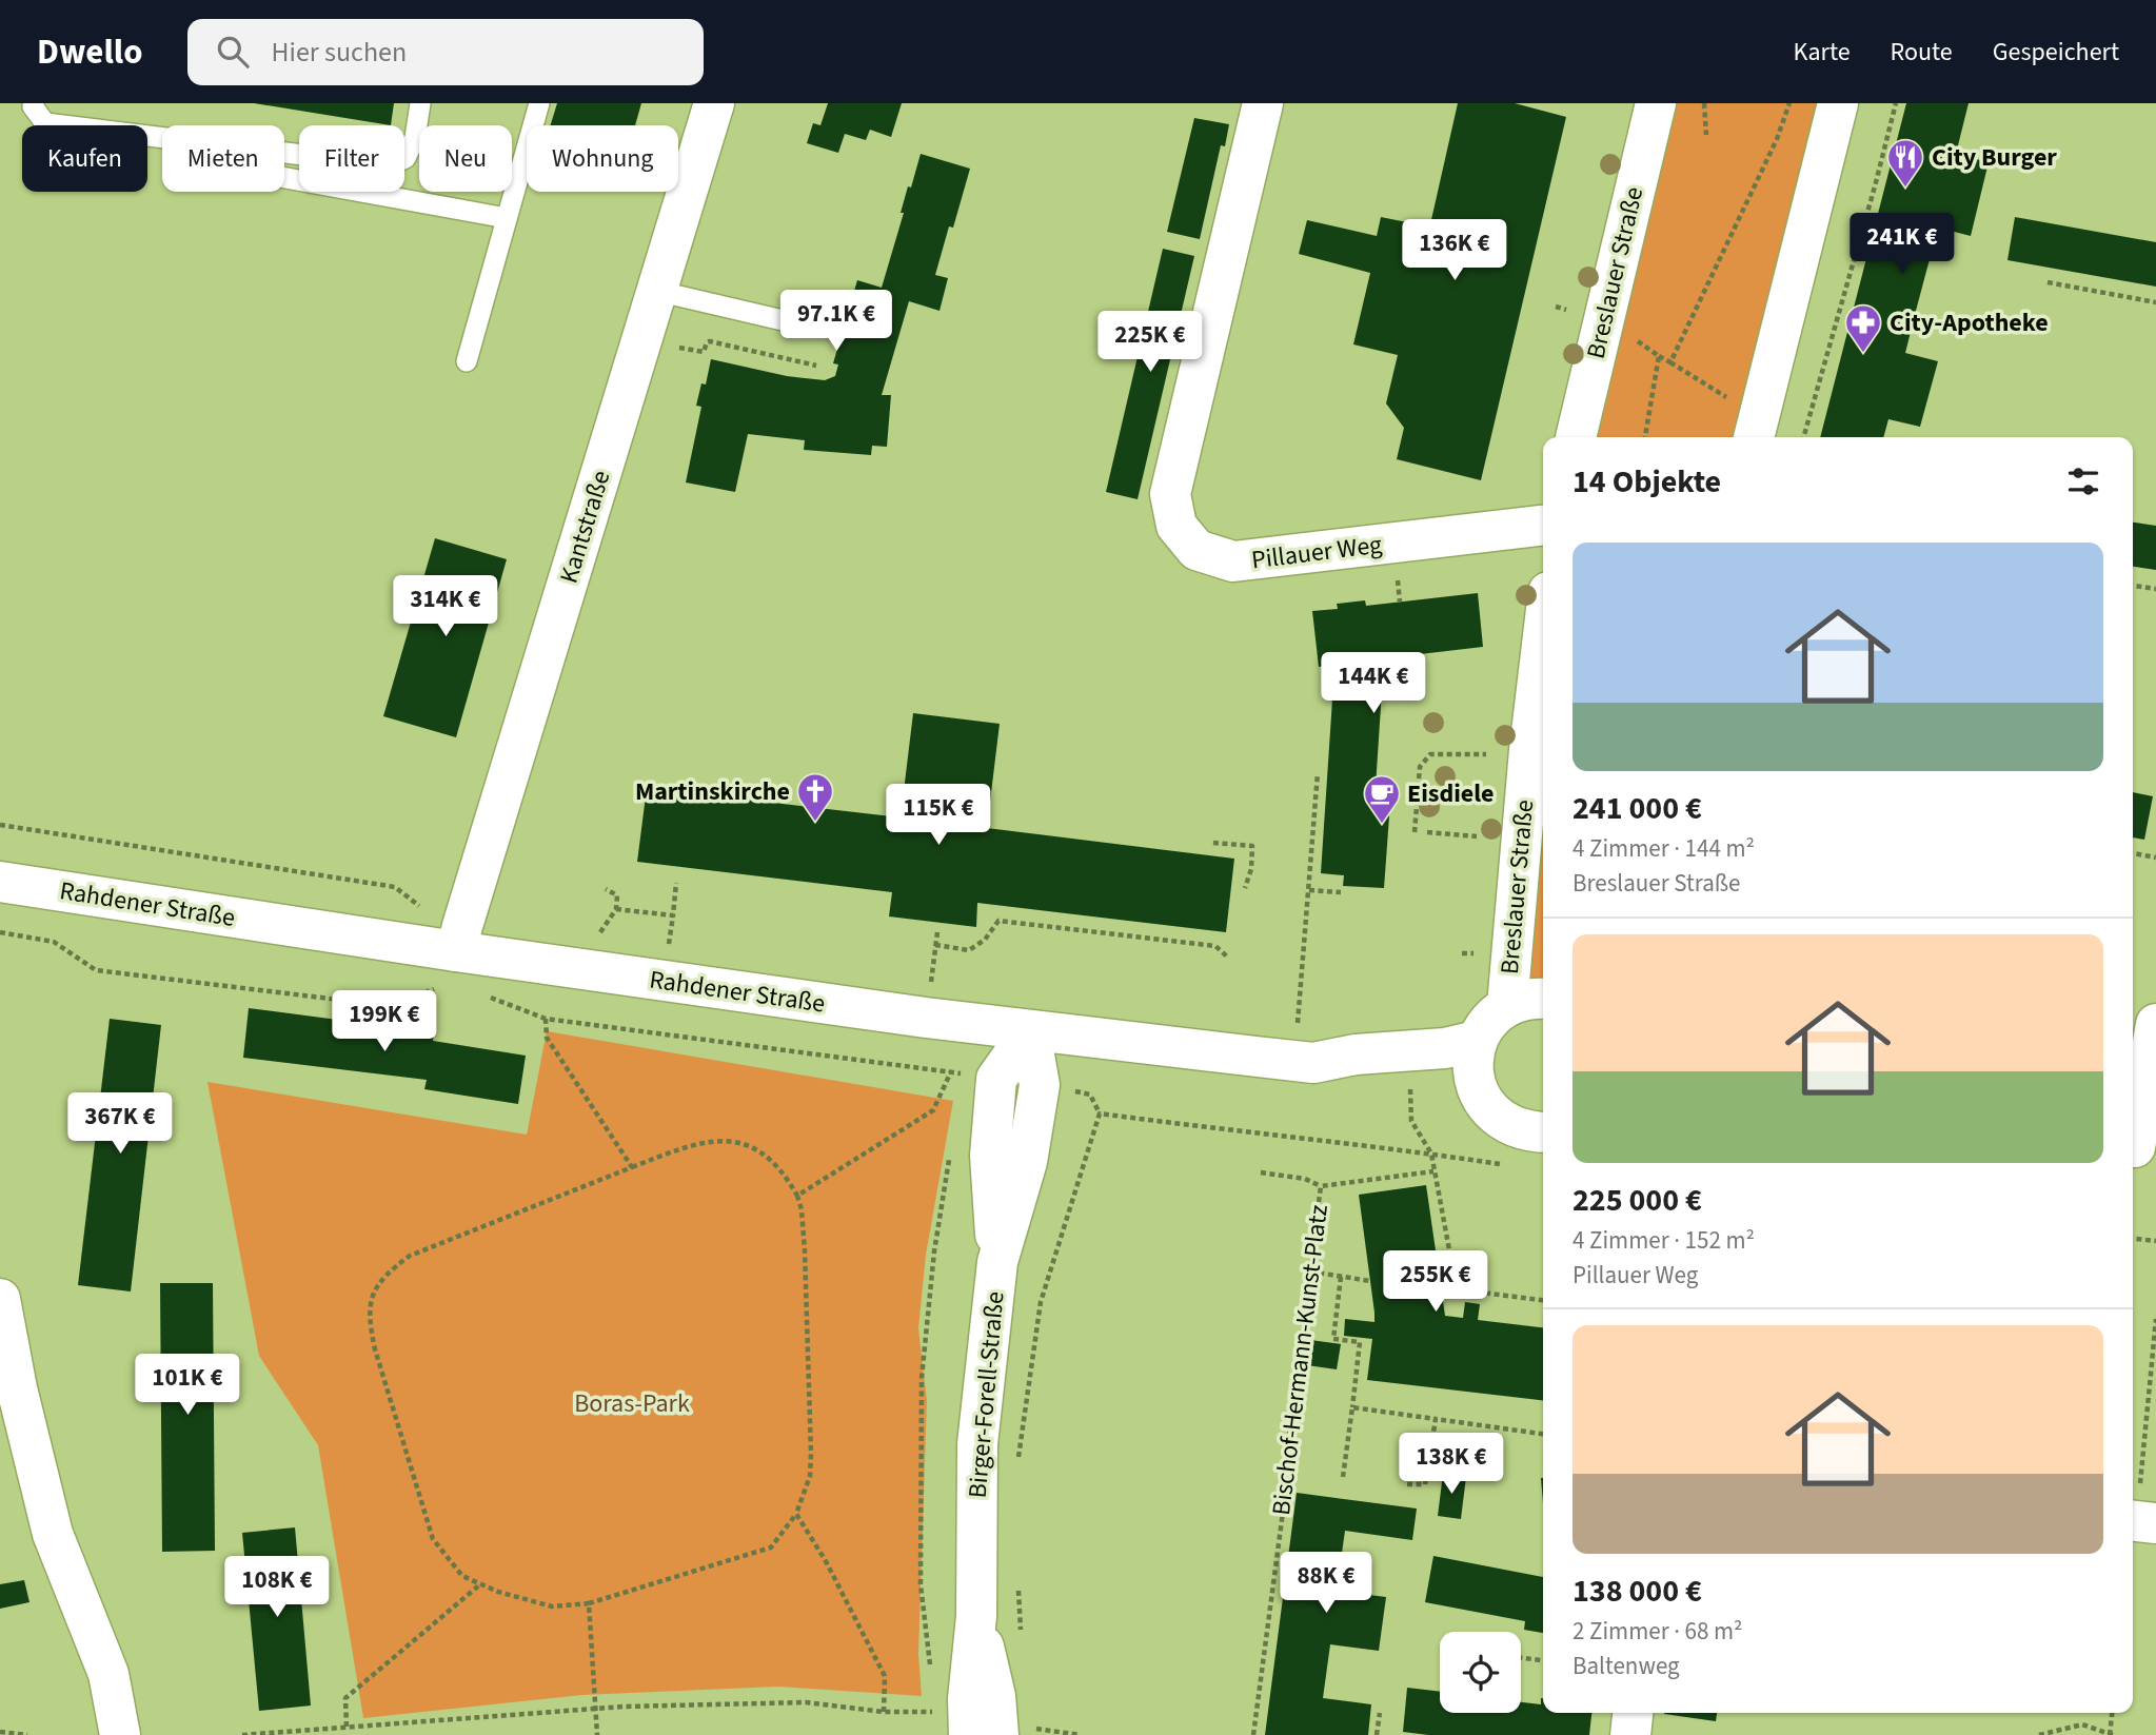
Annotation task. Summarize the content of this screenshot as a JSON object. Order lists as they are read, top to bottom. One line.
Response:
{"streets":{"street":["Breslauer Straße","Kantstraße","Pillauer Weg","Rahdener Straße","Birger-Forell-Straße"],"path":["Bischof-Hermann-Kunst-Platz"]},"crossings":[["Kantstraße","Rahdener Straße"],["Rahdener Straße","Birger-Forell-Straße"]],"parks":["Boras-Park"],"places":{"restaurant":["City Burger"],"pharmacy":["City-Apotheke"],"church":["Martinskirche"],"cafe":["Eisdiele"]},"page":{"header":"Dwello","search":"Hier suchen","nav":["Karte","Route","Gespeichert"],"chip":["Kaufen","Mieten","Filter","Neu","Wohnung"],"price":["241K €","136K €","97.1K €","225K €","314K €","144K €","115K €","199K €","367K €","255K €","101K €","138K €","88K €","108K €"],"heading":"14 Objekte","list":[{"name":"241 000 €","note":"4 Zimmer · 144 m² · Breslauer Straße"},{"name":"225 000 €","note":"4 Zimmer · 152 m² · Pillauer Weg"},{"name":"138 000 €","note":"2 Zimmer · 68 m² · Baltenweg"}]}}
